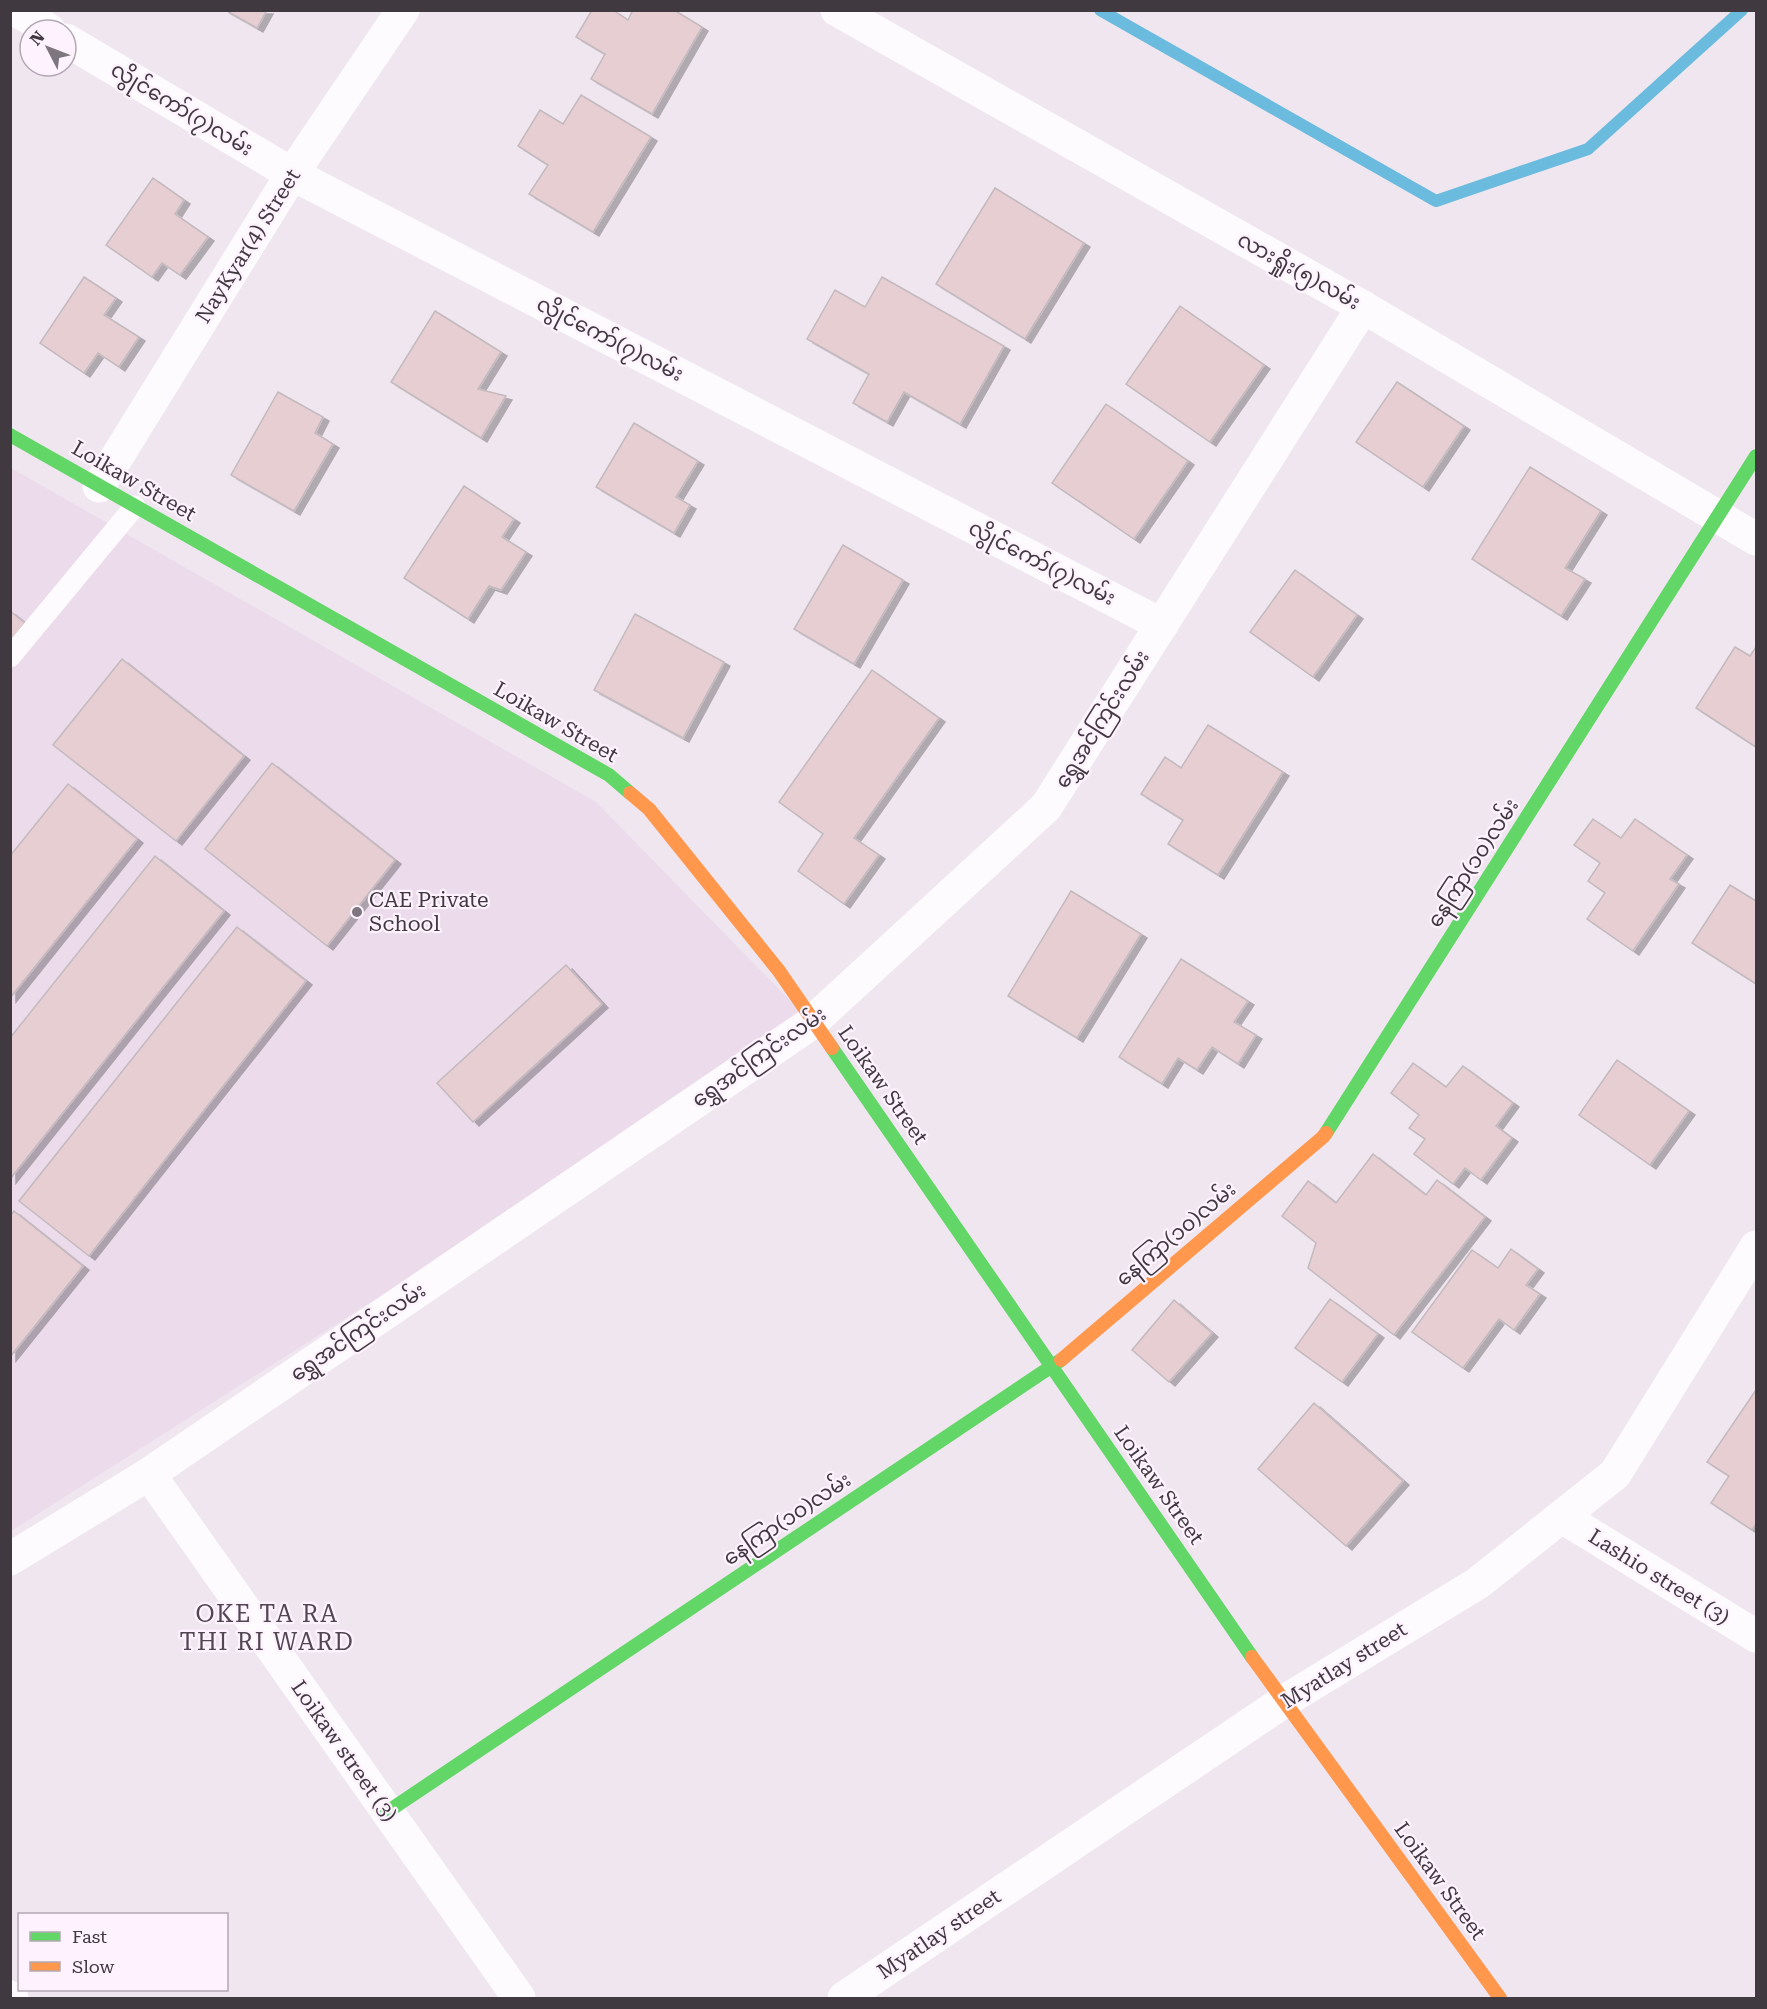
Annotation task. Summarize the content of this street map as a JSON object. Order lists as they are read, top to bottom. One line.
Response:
{"streets":{"street":["လွိုင်ကော်(၇)လမ်း","NayKyar(4) Street","လားရှိုး(၅)လမ်း","Loikaw Street","ရွှေအင်ကြင်းလမ်း","နေကြာ(၁၀)လမ်း","Lashio street (3)","Myatlay street","Loikaw street (3)"]},"crossings":[["လွိုင်ကော်(၇)လမ်း","NayKyar(4) Street"],["လွိုင်ကော်(၇)လမ်း","ရွှေအင်ကြင်းလမ်း"],["NayKyar(4) Street","Loikaw Street"],["လားရှိုး(၅)လမ်း","ရွှေအင်ကြင်းလမ်း"],["လားရှိုး(၅)လမ်း","နေကြာ(၁၀)လမ်း"],["Loikaw Street","ရွှေအင်ကြင်းလမ်း"],["Loikaw Street","နေကြာ(၁၀)လမ်း"],["Loikaw Street","Myatlay street"],["ရွှေအင်ကြင်းလမ်း","Loikaw street (3)"],["နေကြာ(၁၀)လမ်း","Loikaw street (3)"],["Lashio street (3)","Myatlay street"]],"districts":["OKE TA RA THI RI WARD"],"places":["CAE Private School"],"legend":["Fast","Slow"],"north":"top left"}
